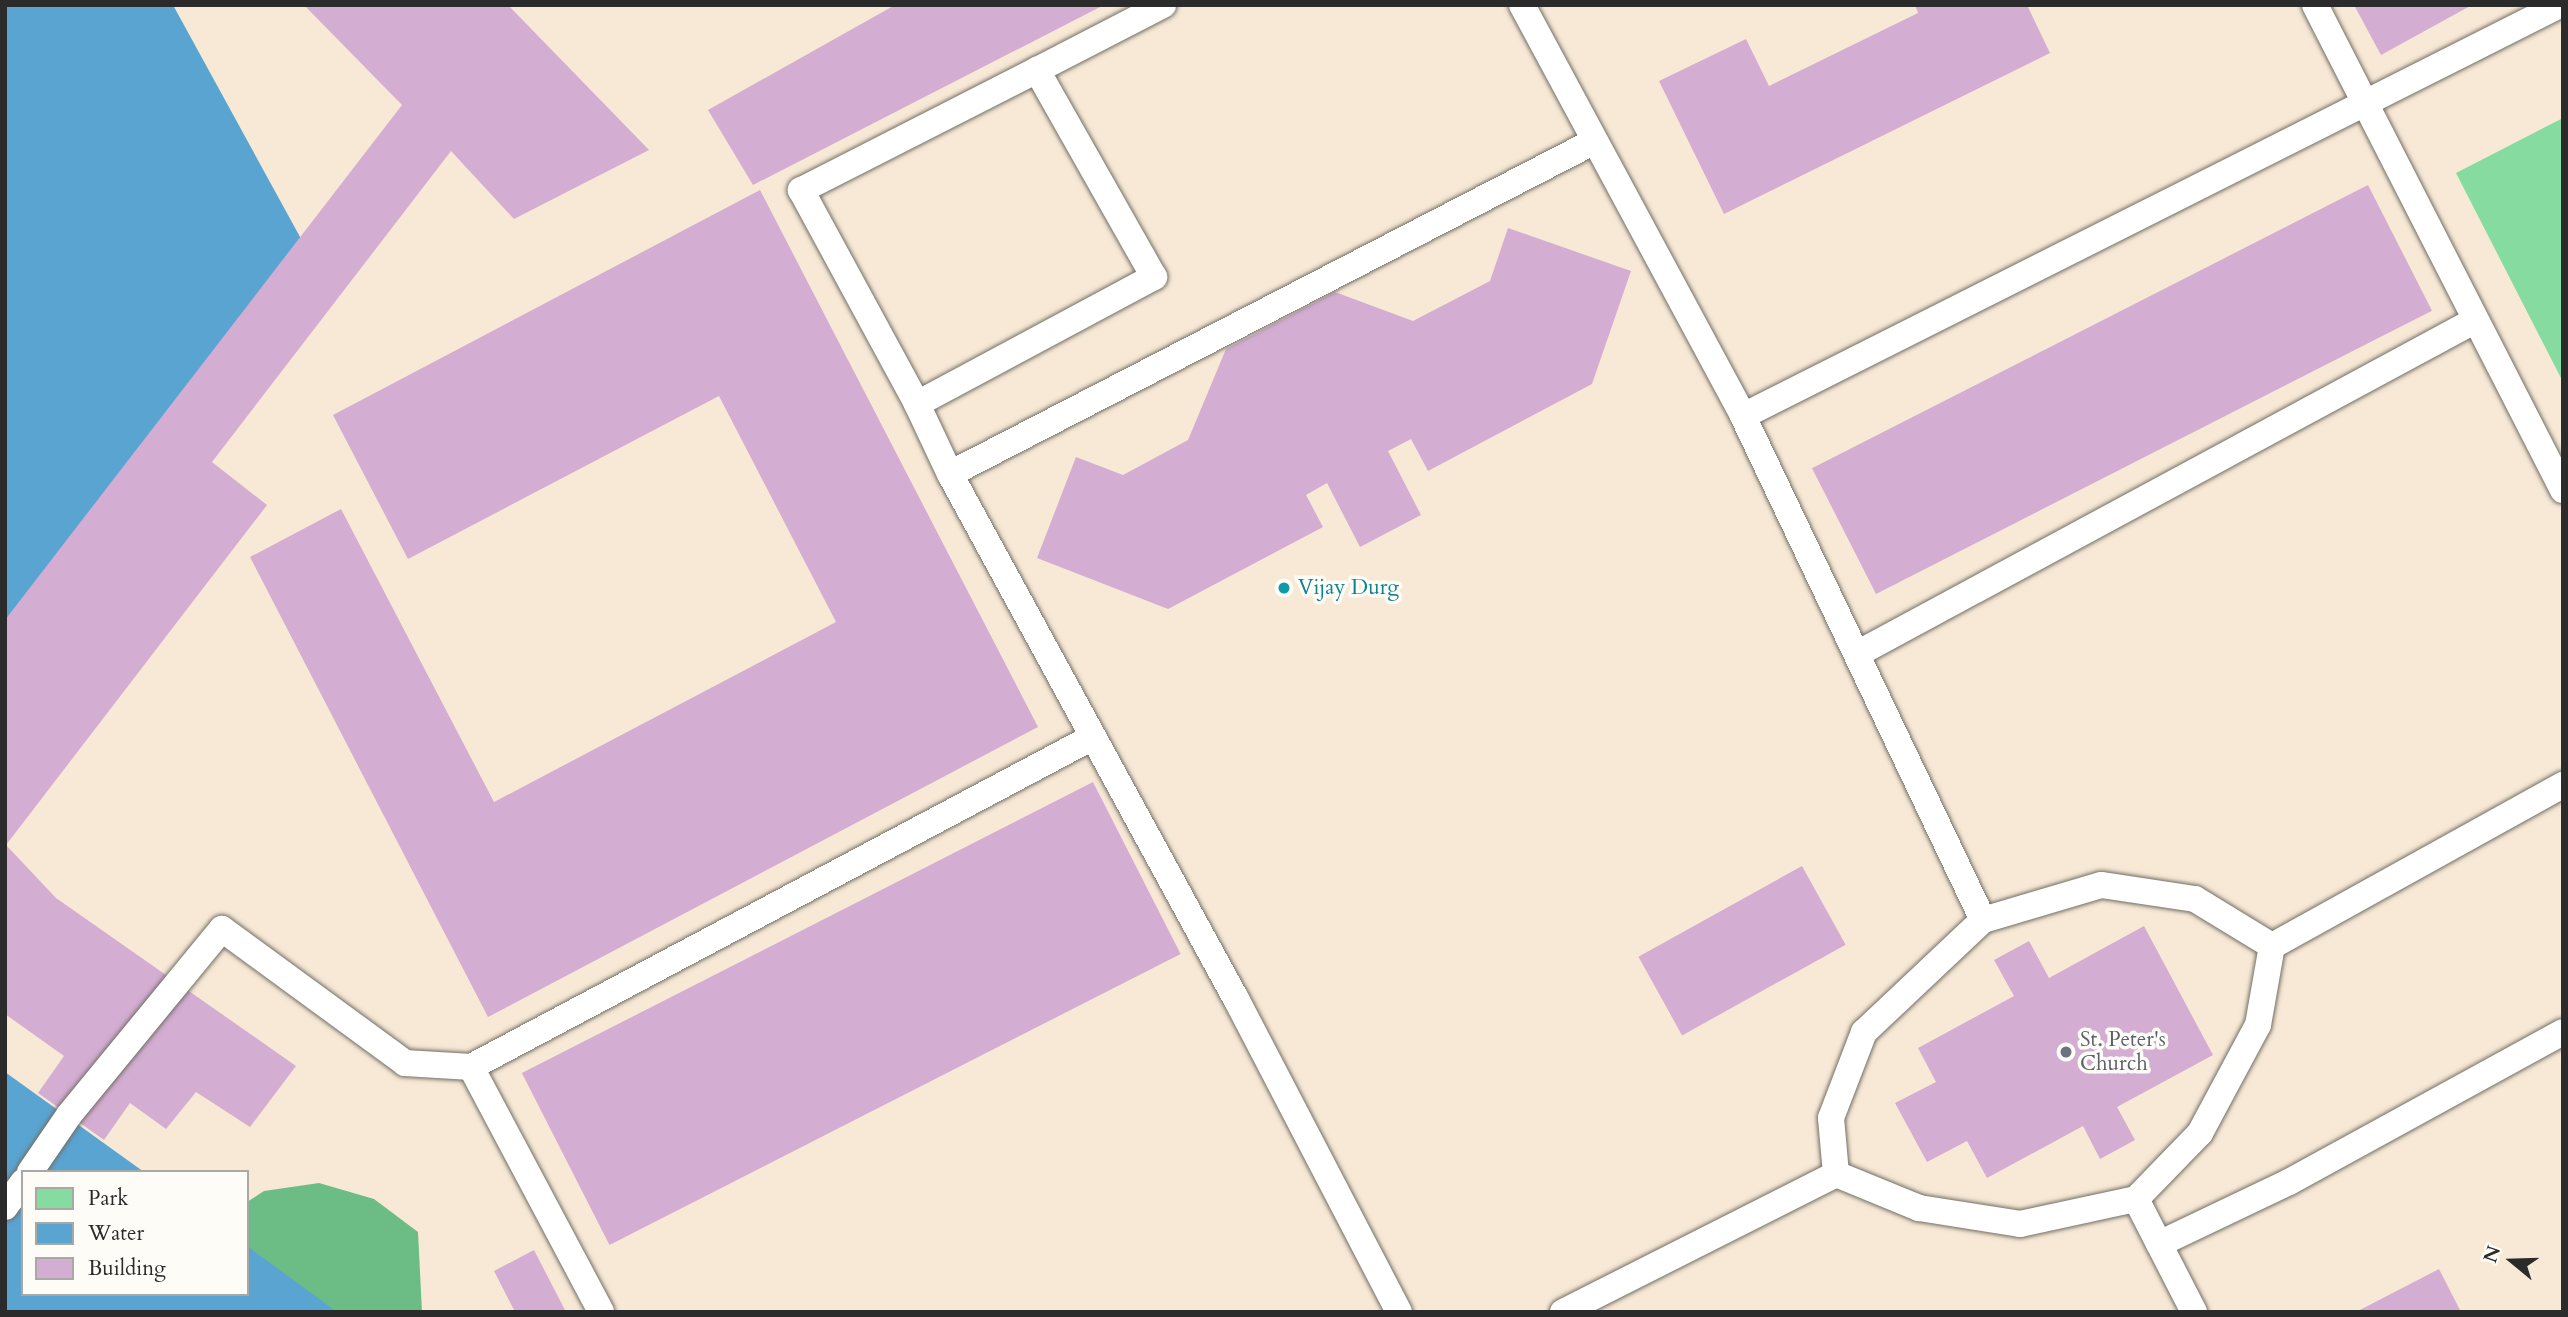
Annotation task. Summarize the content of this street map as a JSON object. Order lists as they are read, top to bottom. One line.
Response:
{"places":["Vijay Durg","St. Peter's Church"],"legend":["Park","Water","Building"],"north":"left"}
